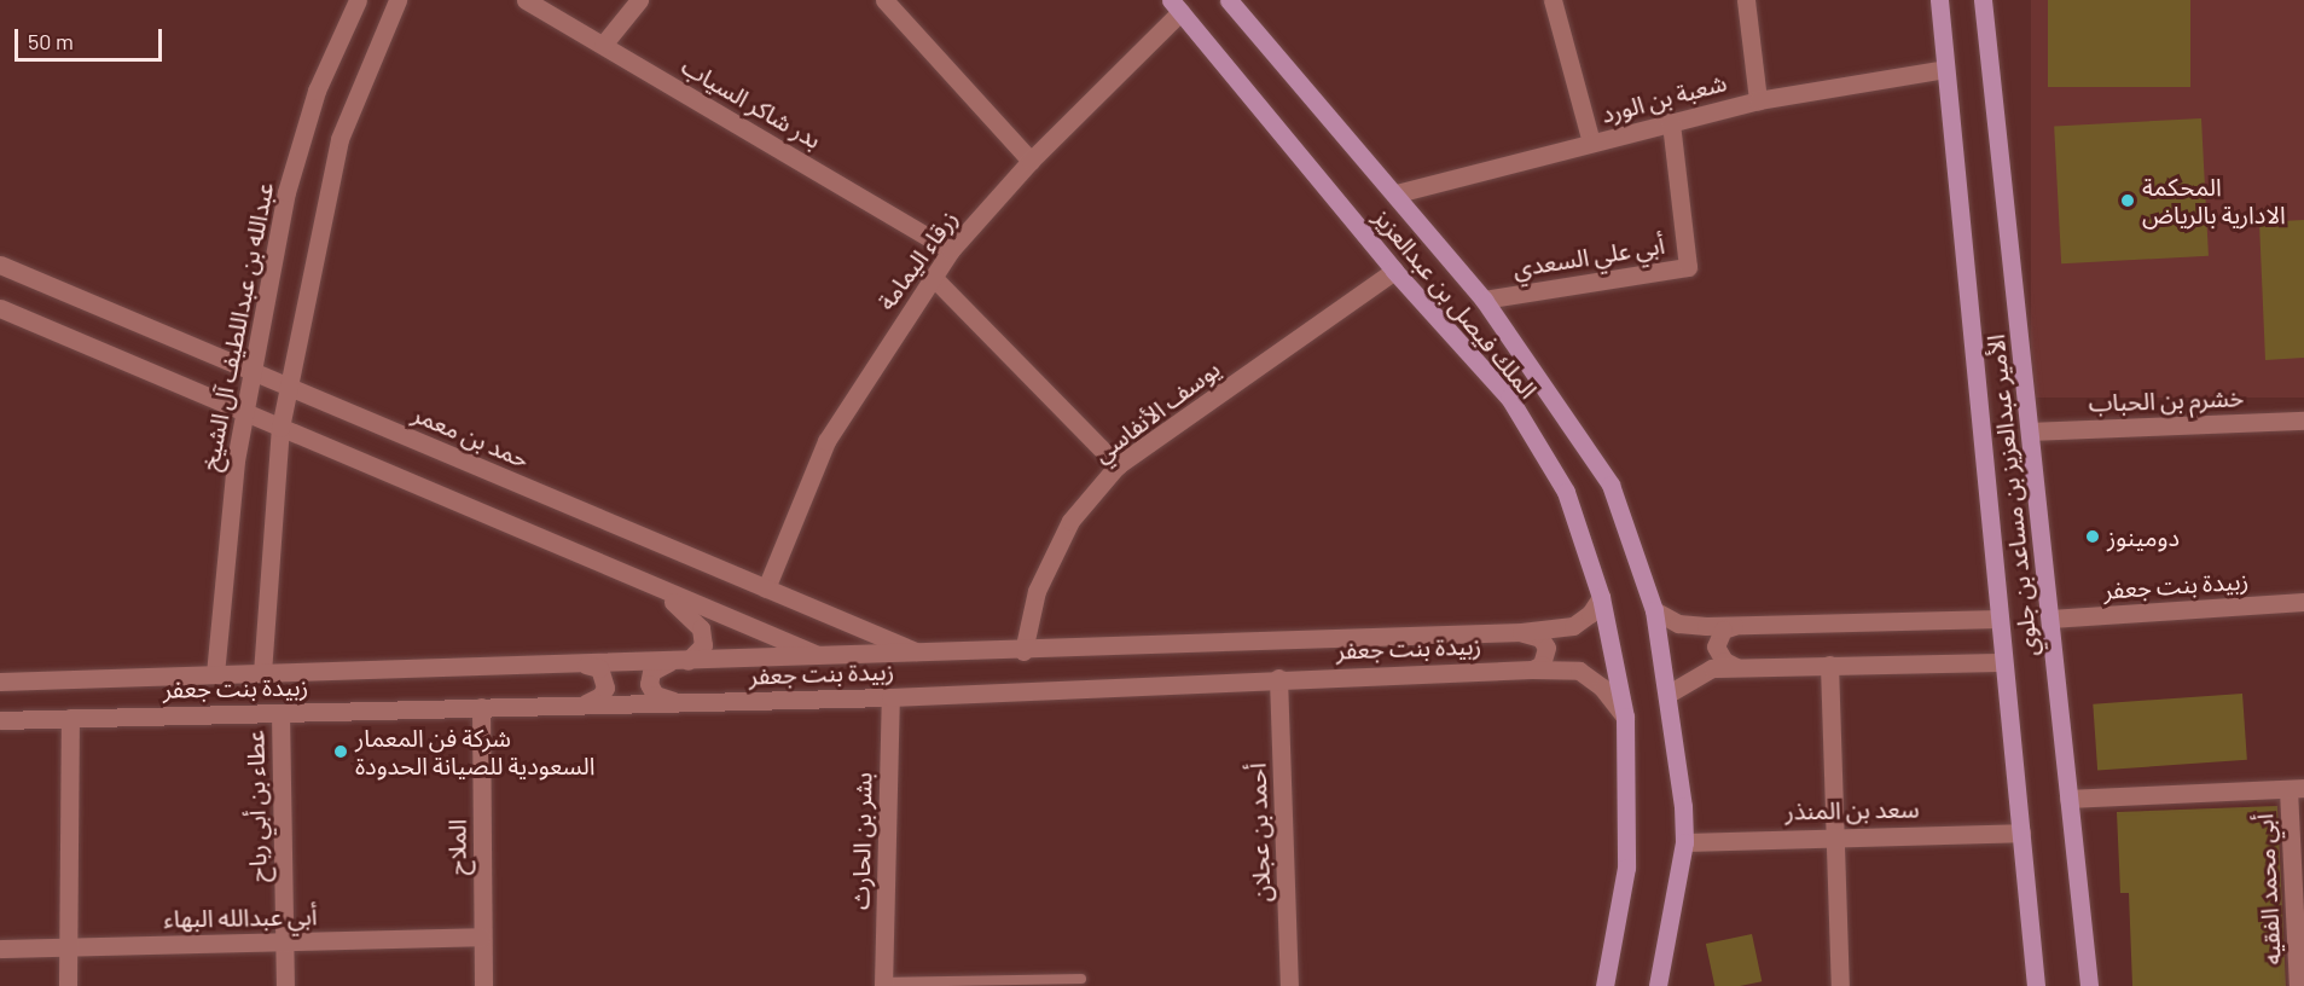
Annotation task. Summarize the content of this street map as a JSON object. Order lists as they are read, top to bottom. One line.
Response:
{"streets":{"main road":["الملك فيصل بن عبدالعزيز","الأمير عبدالعزيز بن مساعد بن جلوي"],"street":["شعبة بن الورد","بدر شاكر السياب","أبي علي السعدي","زرقاء اليمامة","عبدالله بن عبداللطيف آل الشيخ","خشرم بن الحباب","يوسف الأنفاسي","حمد بن معمر","زبيدة بنت جعفر","عطاء بن أبي رباح","سعد بن المنذر","أحمد بن عجلان","بشر بن الحارث","الملاح","أبي محمد الفقيه","أبي عبدالله البهاء"]},"crossings":[["شعبة بن الورد","أبي علي السعدي"],["شعبة بن الورد","الملك فيصل بن عبدالعزيز"],["شعبة بن الورد","الأمير عبدالعزيز بن مساعد بن جلوي"],["بدر شاكر السياب","زرقاء اليمامة"],["أبي علي السعدي","الملك فيصل بن عبدالعزيز"],["زرقاء اليمامة","الملك فيصل بن عبدالعزيز"],["زرقاء اليمامة","حمد بن معمر"],["الملك فيصل بن عبدالعزيز","يوسف الأنفاسي"],["الملك فيصل بن عبدالعزيز","زبيدة بنت جعفر"],["الملك فيصل بن عبدالعزيز","سعد بن المنذر"],["عبدالله بن عبداللطيف آل الشيخ","حمد بن معمر"],["عبدالله بن عبداللطيف آل الشيخ","زبيدة بنت جعفر"],["خشرم بن الحباب","الأمير عبدالعزيز بن مساعد بن جلوي"],["يوسف الأنفاسي","زبيدة بنت جعفر"],["حمد بن معمر","زبيدة بنت جعفر"],["الأمير عبدالعزيز بن مساعد بن جلوي","زبيدة بنت جعفر"],["الأمير عبدالعزيز بن مساعد بن جلوي","سعد بن المنذر"],["زبيدة بنت جعفر","عطاء بن أبي رباح"],["زبيدة بنت جعفر","أحمد بن عجلان"],["زبيدة بنت جعفر","بشر بن الحارث"],["زبيدة بنت جعفر","الملاح"],["عطاء بن أبي رباح","أبي عبدالله البهاء"],["الملاح","أبي عبدالله البهاء"]],"places":["المحكمة الادارية بالرياض","دومينوز","شركة فن المعمار السعودية للصيانة الحدودة"],"scale_bar":"50 m"}
